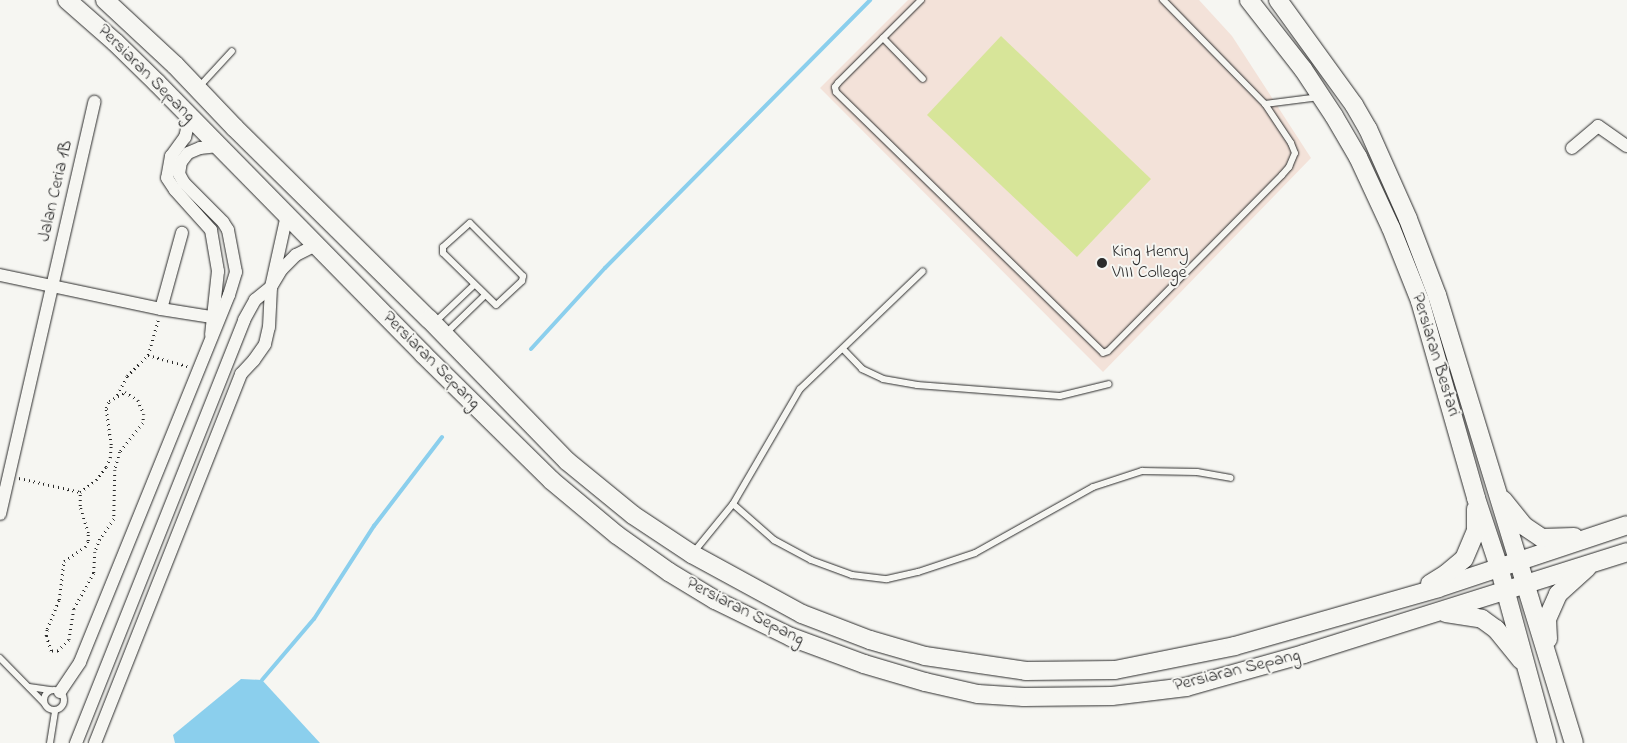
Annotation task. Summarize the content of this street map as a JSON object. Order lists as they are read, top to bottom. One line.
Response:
{"streets":{"street":["Persiaran Sepang","Jalan Ceria 1B","Persiaran Bestari"]},"crossings":[["Persiaran Sepang","Persiaran Bestari"]],"places":["King Henry VIII College"]}
